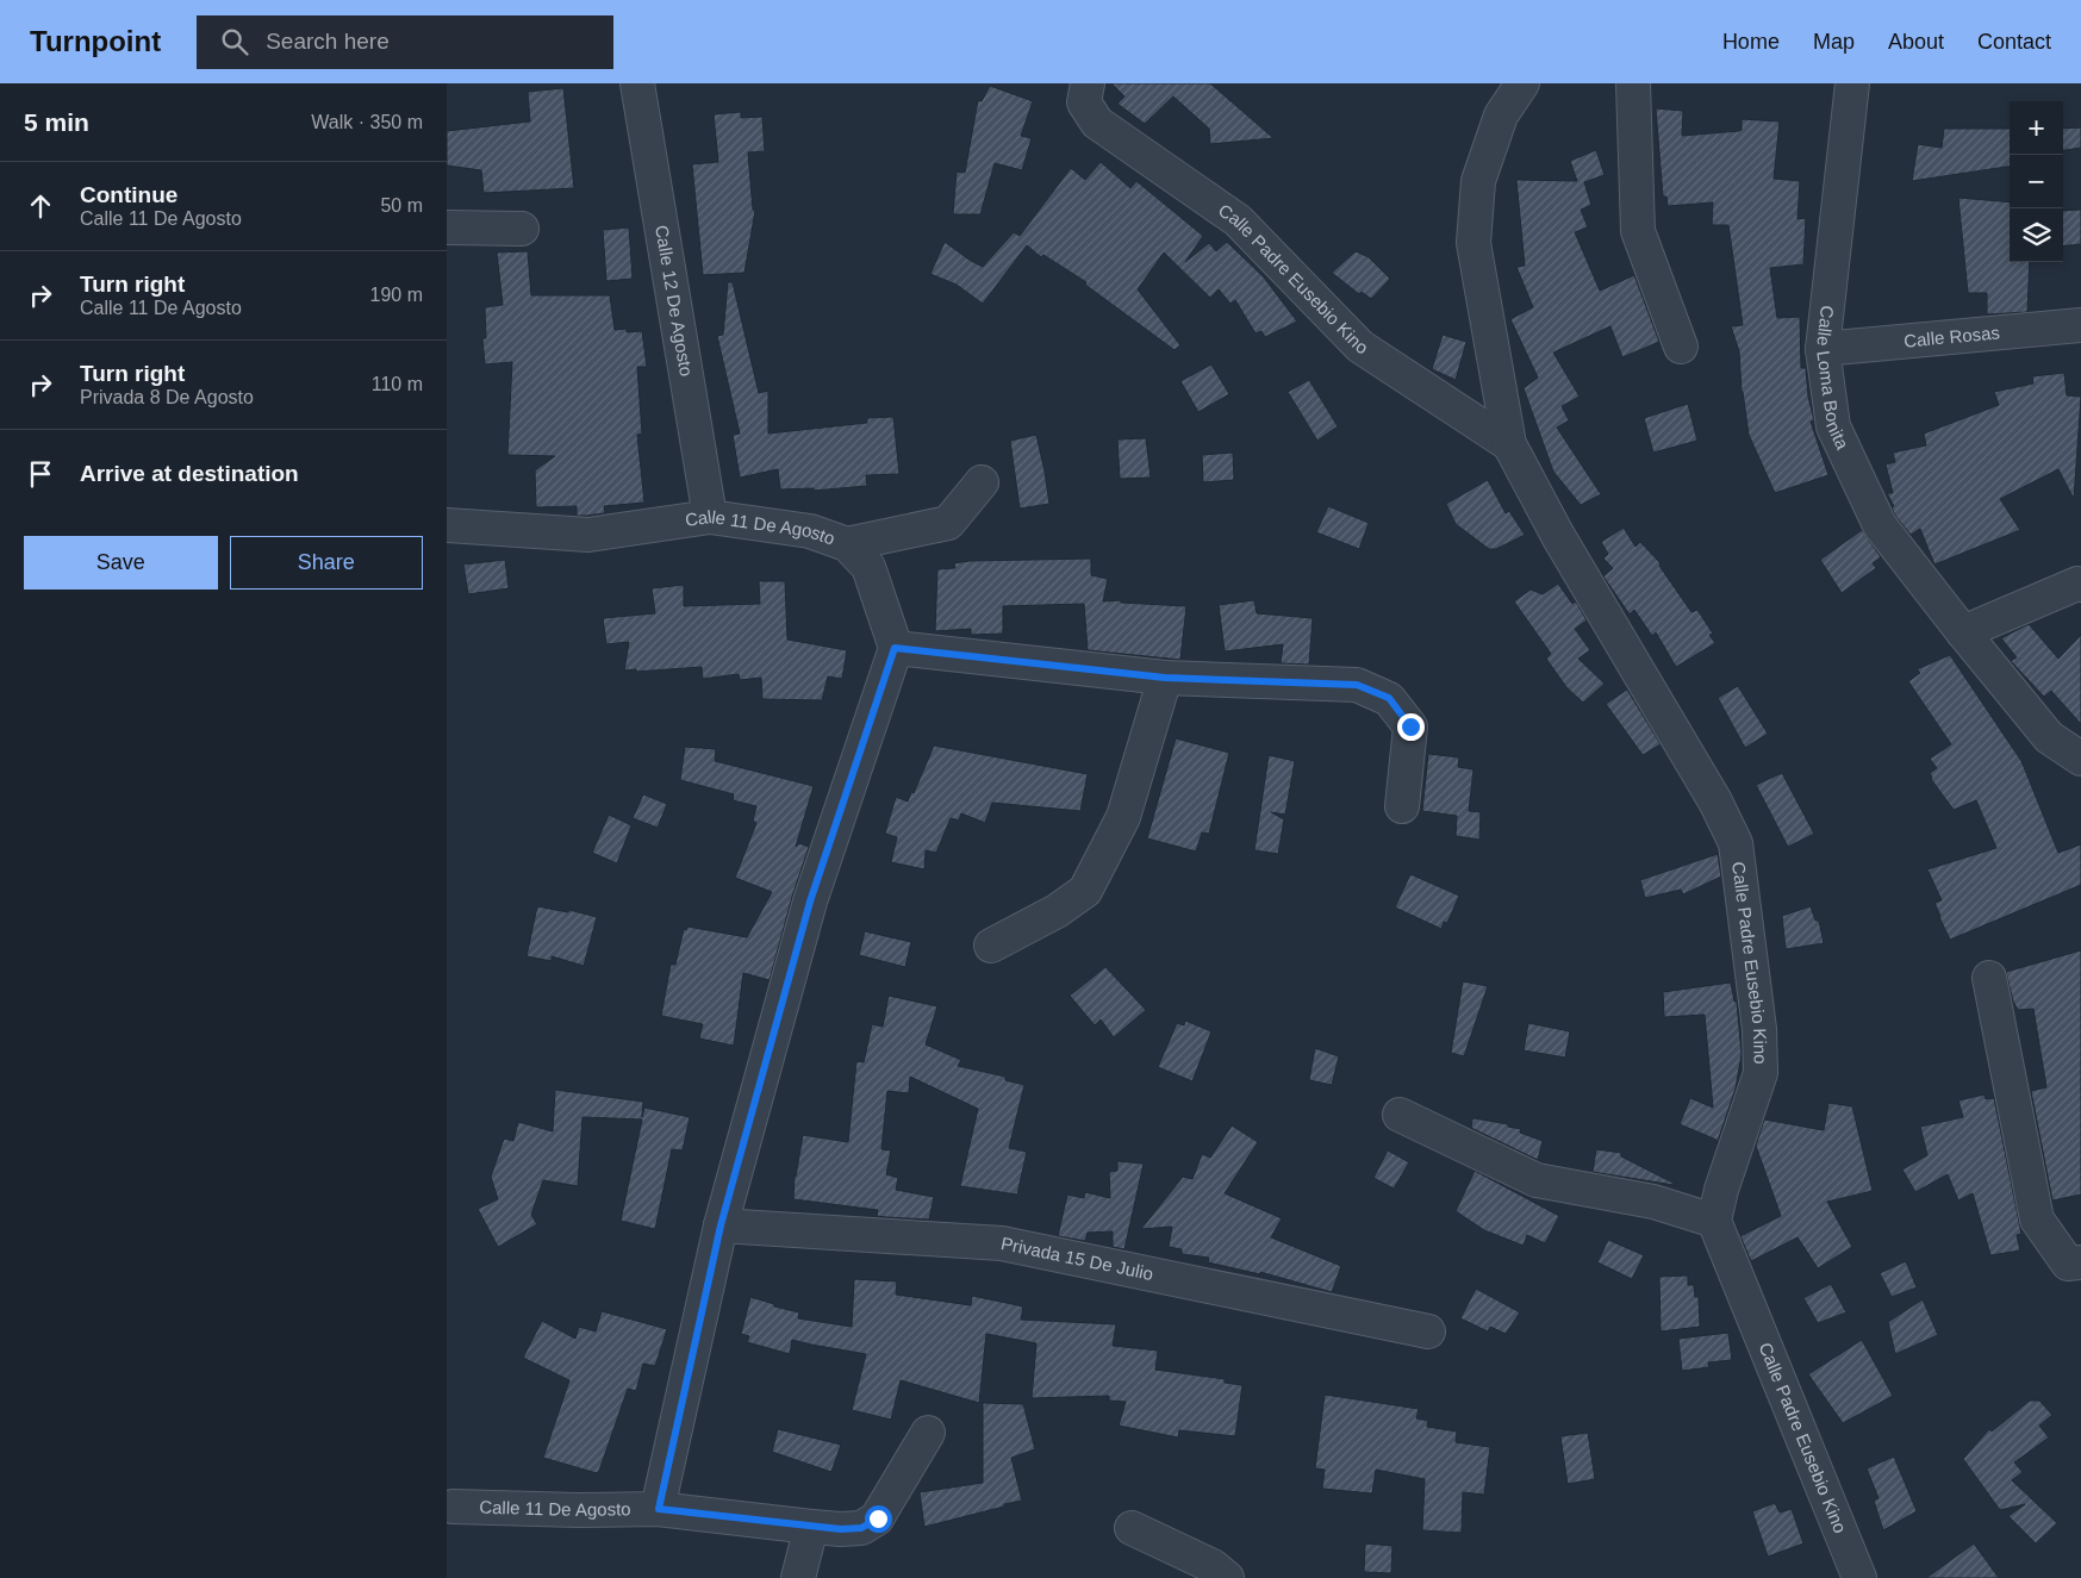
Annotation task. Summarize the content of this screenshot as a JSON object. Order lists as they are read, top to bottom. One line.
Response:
{"streets":{"street":["Calle Padre Eusebio Kino","Calle 12 De Agosto","Calle Rosas","Calle Loma Bonita","Calle 11 De Agosto","Privada 15 De Julio"]},"crossings":[["Calle 12 De Agosto","Calle 11 De Agosto"],["Calle Rosas","Calle Loma Bonita"],["Calle 11 De Agosto","Privada 15 De Julio"]],"page":{"header":"Turnpoint","search":"Search here","nav":["Home","Map","About","Contact"],"heading":["5 min","Walk · 350 m"],"map_buttons":["+","−"],"list":[["Continue","Calle 11 De Agosto","50 m"],["Turn right","Calle 11 De Agosto","190 m"],["Turn right","Privada 8 De Agosto","110 m"],"Arrive at destination"],"buttons":["Save","Share"]}}
